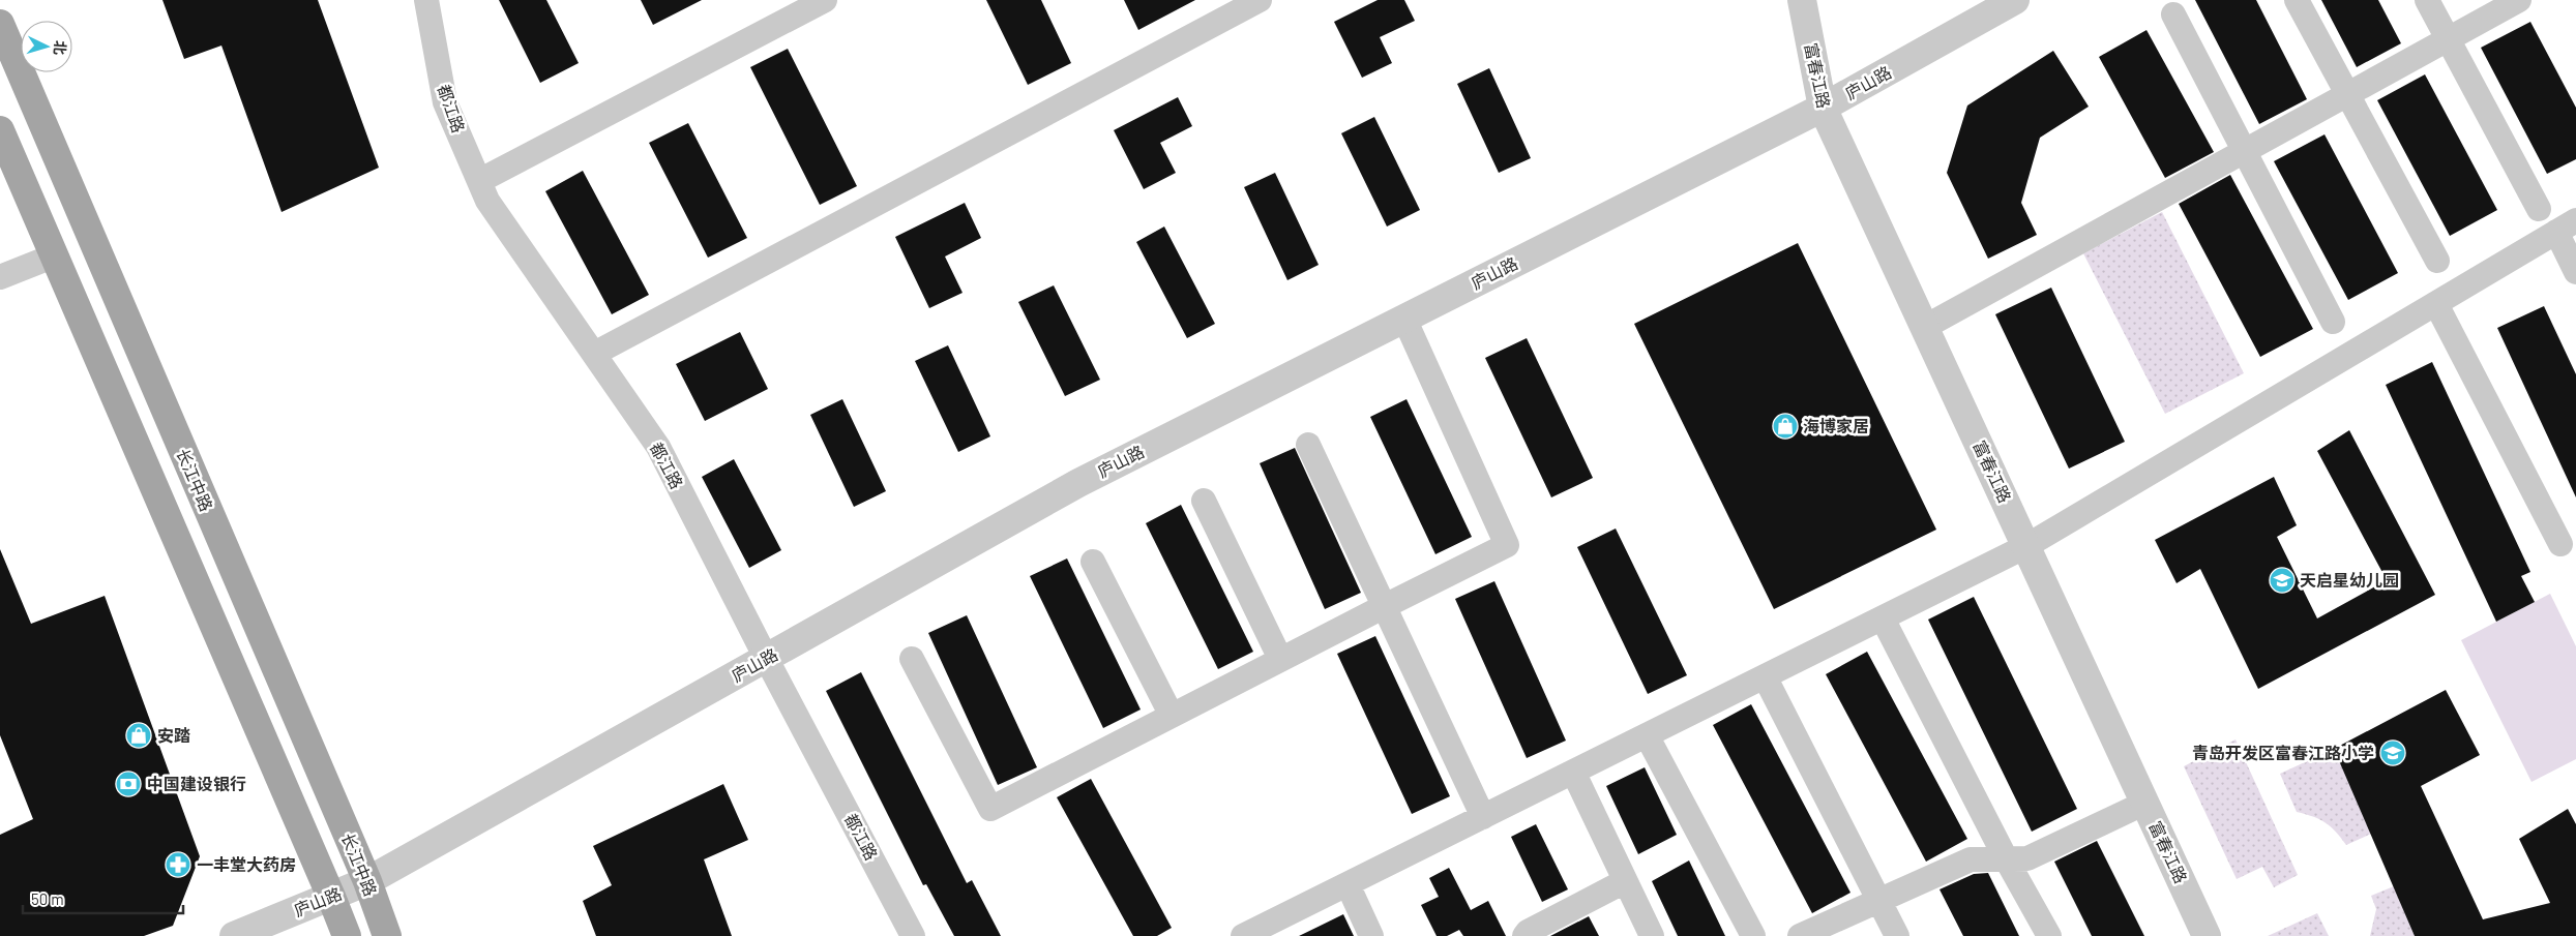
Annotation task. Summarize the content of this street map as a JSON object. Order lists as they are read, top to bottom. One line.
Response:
{"streets":{"main road":["长江中路"],"street":["富春江路","庐山路","都江路"]},"crossings":[["富春江路","庐山路"],["庐山路","都江路"],["庐山路","长江中路"]],"places":{"shop":["海博家居","安踏"],"school or university":["天启星幼儿园","青岛开发区富春江路小学"],"bank":["中国建设银行"],"pharmacy":["一丰堂大药房"]},"scale_bar":"50 m","north":"right"}
